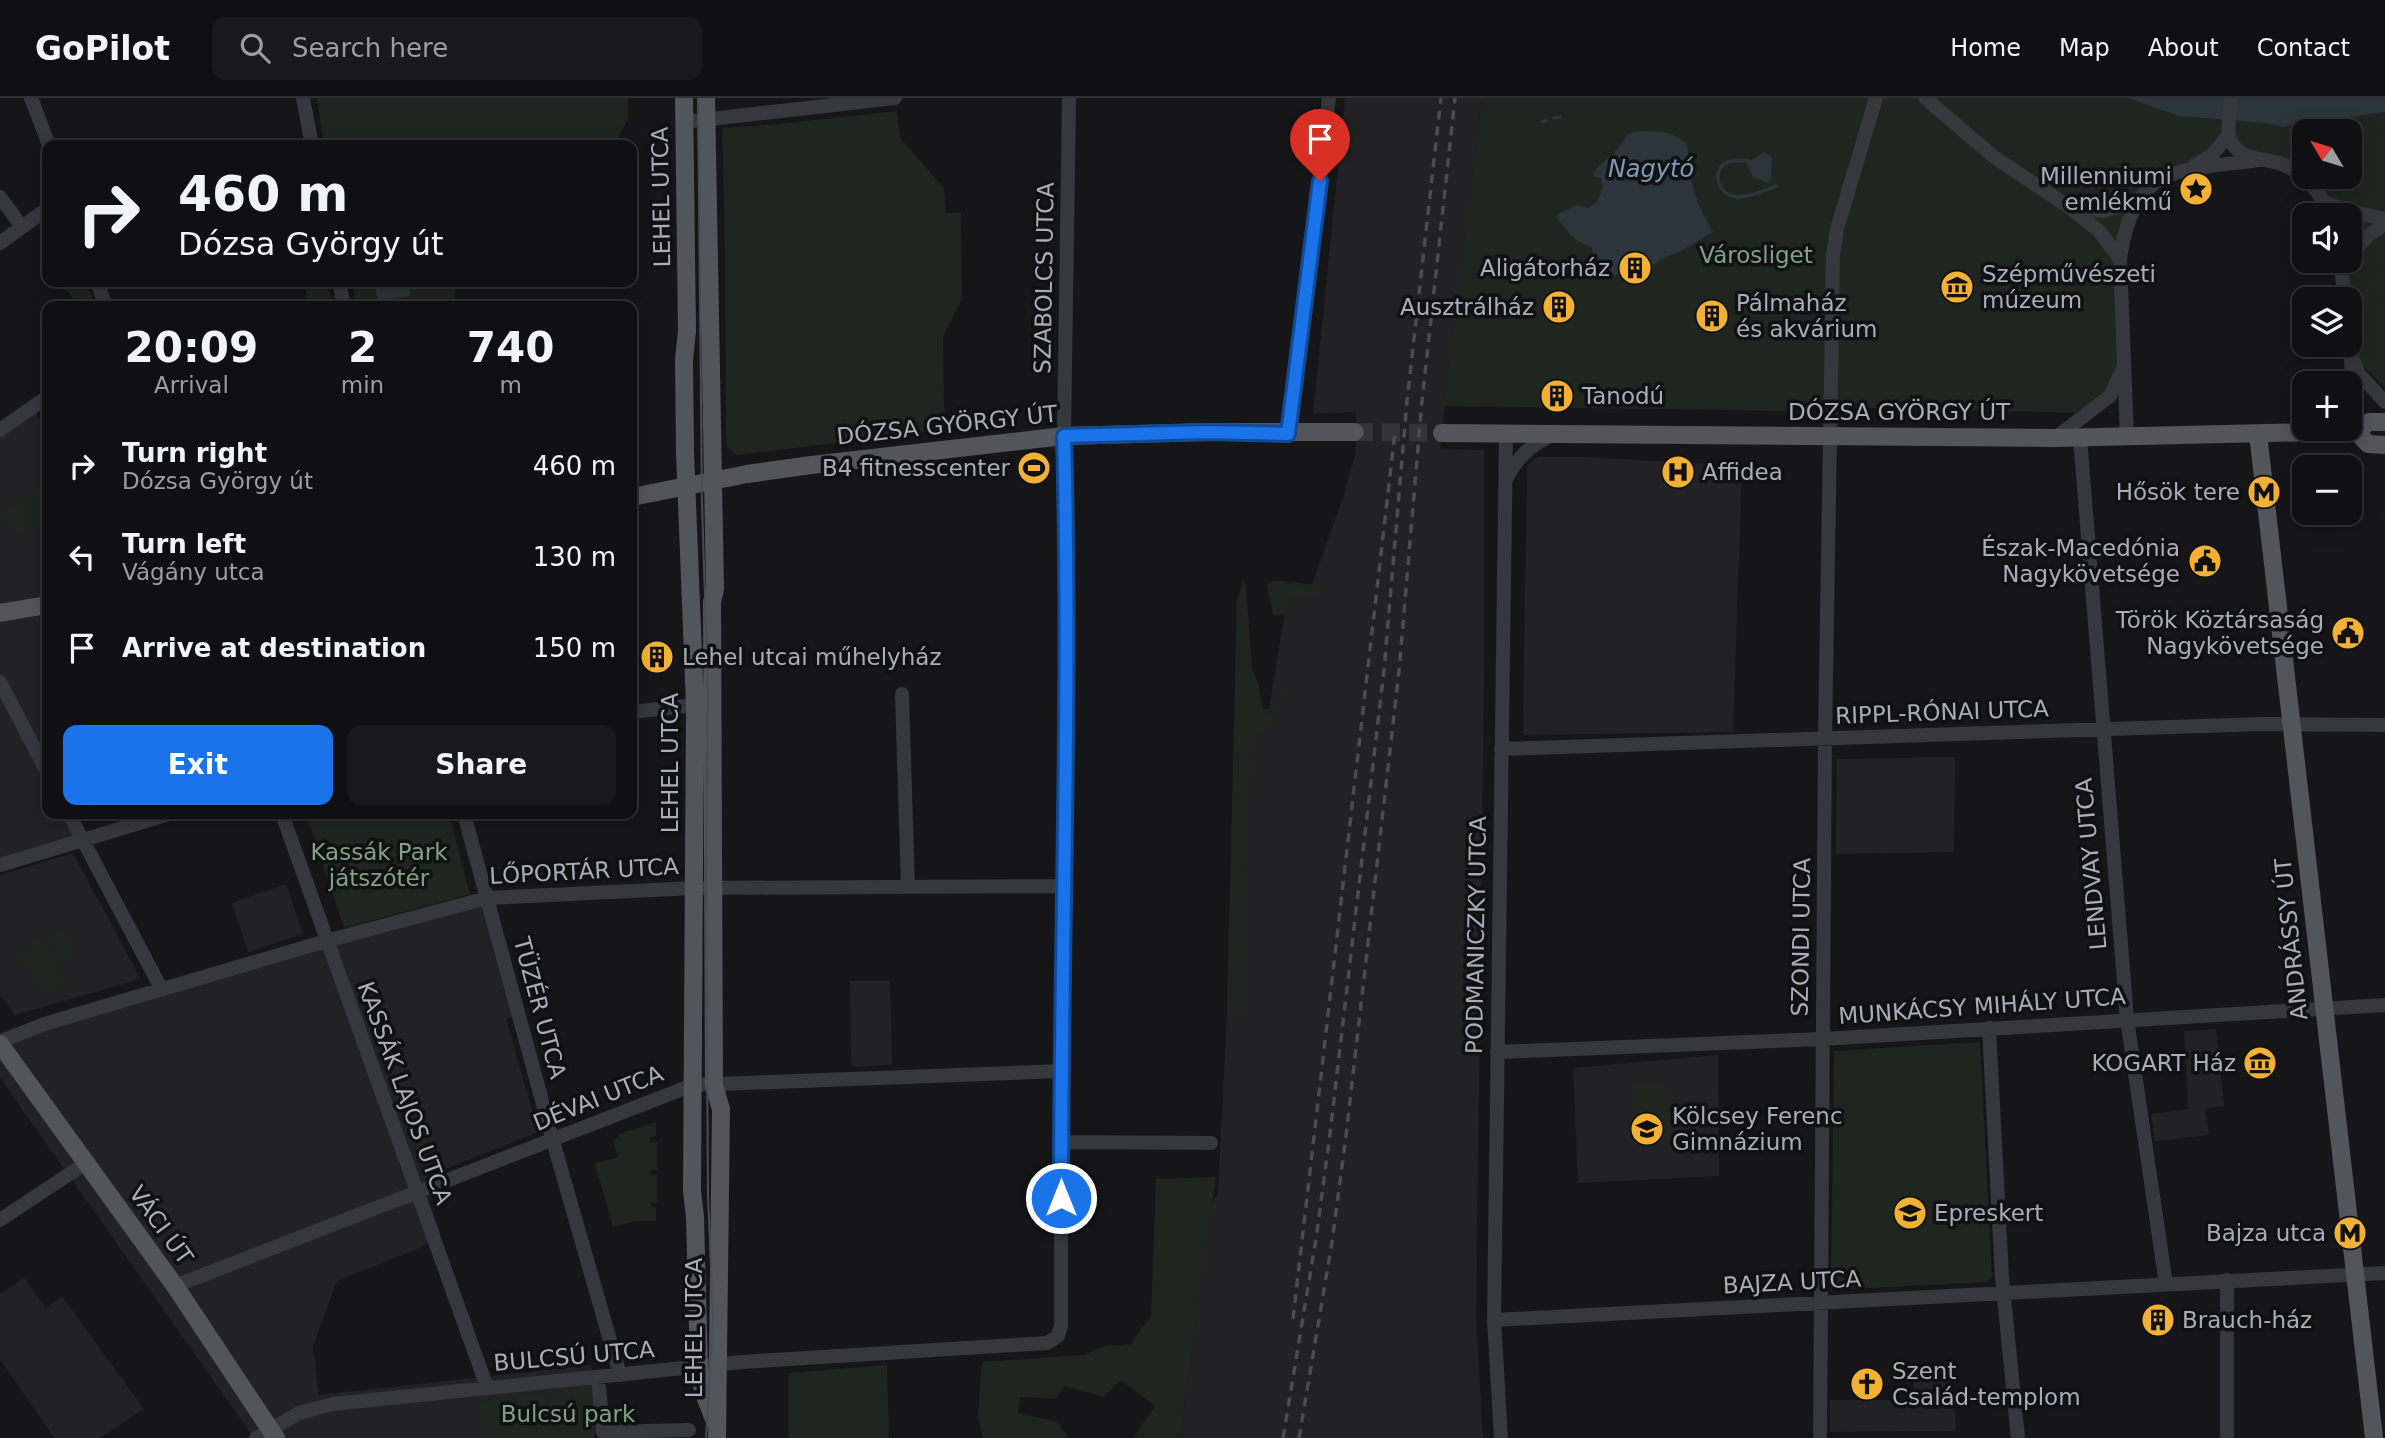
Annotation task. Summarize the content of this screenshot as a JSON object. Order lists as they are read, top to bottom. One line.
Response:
{"streets":{"main road":["LEHEL UTCA","DÓZSA GYÖRGY ÚT","ANDRÁSSY ÚT","VÁCI ÚT"],"street":["SZABOLCS UTCA","RIPPL-RÓNAI UTCA","LENDVAY UTCA","LŐPORTÁR UTCA","PODMANICZKY UTCA","SZONDI UTCA","MUNKÁCSY MIHÁLY UTCA","TÜZÉR UTCA","KASSÁK LAJOS UTCA","DÉVAI UTCA","BAJZA UTCA","BULCSÚ UTCA"]},"crossings":[["LEHEL UTCA","DÓZSA GYÖRGY ÚT"],["LEHEL UTCA","LŐPORTÁR UTCA"],["LEHEL UTCA","DÉVAI UTCA"],["LEHEL UTCA","BULCSÚ UTCA"],["SZABOLCS UTCA","DÓZSA GYÖRGY ÚT"],["SZABOLCS UTCA","LŐPORTÁR UTCA"],["SZABOLCS UTCA","DÉVAI UTCA"],["SZABOLCS UTCA","BULCSÚ UTCA"],["DÓZSA GYÖRGY ÚT","LENDVAY UTCA"],["DÓZSA GYÖRGY ÚT","PODMANICZKY UTCA"],["DÓZSA GYÖRGY ÚT","SZONDI UTCA"],["DÓZSA GYÖRGY ÚT","ANDRÁSSY ÚT"],["RIPPL-RÓNAI UTCA","LENDVAY UTCA"],["RIPPL-RÓNAI UTCA","PODMANICZKY UTCA"],["RIPPL-RÓNAI UTCA","SZONDI UTCA"],["RIPPL-RÓNAI UTCA","ANDRÁSSY ÚT"],["LENDVAY UTCA","MUNKÁCSY MIHÁLY UTCA"],["LENDVAY UTCA","BAJZA UTCA"],["LŐPORTÁR UTCA","TÜZÉR UTCA"],["LŐPORTÁR UTCA","KASSÁK LAJOS UTCA"],["LŐPORTÁR UTCA","VÁCI ÚT"],["PODMANICZKY UTCA","MUNKÁCSY MIHÁLY UTCA"],["PODMANICZKY UTCA","BAJZA UTCA"],["SZONDI UTCA","MUNKÁCSY MIHÁLY UTCA"],["SZONDI UTCA","BAJZA UTCA"],["ANDRÁSSY ÚT","MUNKÁCSY MIHÁLY UTCA"],["ANDRÁSSY ÚT","BAJZA UTCA"],["TÜZÉR UTCA","DÉVAI UTCA"],["TÜZÉR UTCA","BULCSÚ UTCA"],["KASSÁK LAJOS UTCA","DÉVAI UTCA"],["KASSÁK LAJOS UTCA","BULCSÚ UTCA"],["DÉVAI UTCA","VÁCI ÚT"],["VÁCI ÚT","BULCSÚ UTCA"]],"water":["Nagytó"],"parks":["Városliget","Kassák Park játszótér","Bulcsú park"],"places":{"place":["Millenniumi emlékmű"],"building":["Aligátorház","Ausztrálház","Pálmaház és akvárium","Tanodú","Lehel utcai műhelyház","Brauch-ház"],"museum":["Szépművészeti múzeum","KOGART Ház"],"sports":["B4 fitnesscenter"],"hospital":["Affidea"],"metro station":["Hősök tere","Bajza utca"],"public building":["Észak-Macedónia Nagykövetsége","Török Köztársaság Nagykövetsége"],"school or university":["Kölcsey Ferenc Gimnázium","Epreskert"],"church":["Szent Család-templom"]},"north":"top left","page":{"header":"GoPilot","search":"Search here","nav":["Home","Map","About","Contact"],"map_buttons":["+","−"],"turn":["460 m","Dózsa György út"],"eta":["20:09","Arrival","2","min","740","m"],"list":[{"name":"Turn right","note":"Dózsa György út","value":"460 m"},{"name":"Turn left","note":"Vágány utca","value":"130 m"},{"name":"Arrive at destination","value":"150 m"}],"buttons":["Exit","Share"]}}
